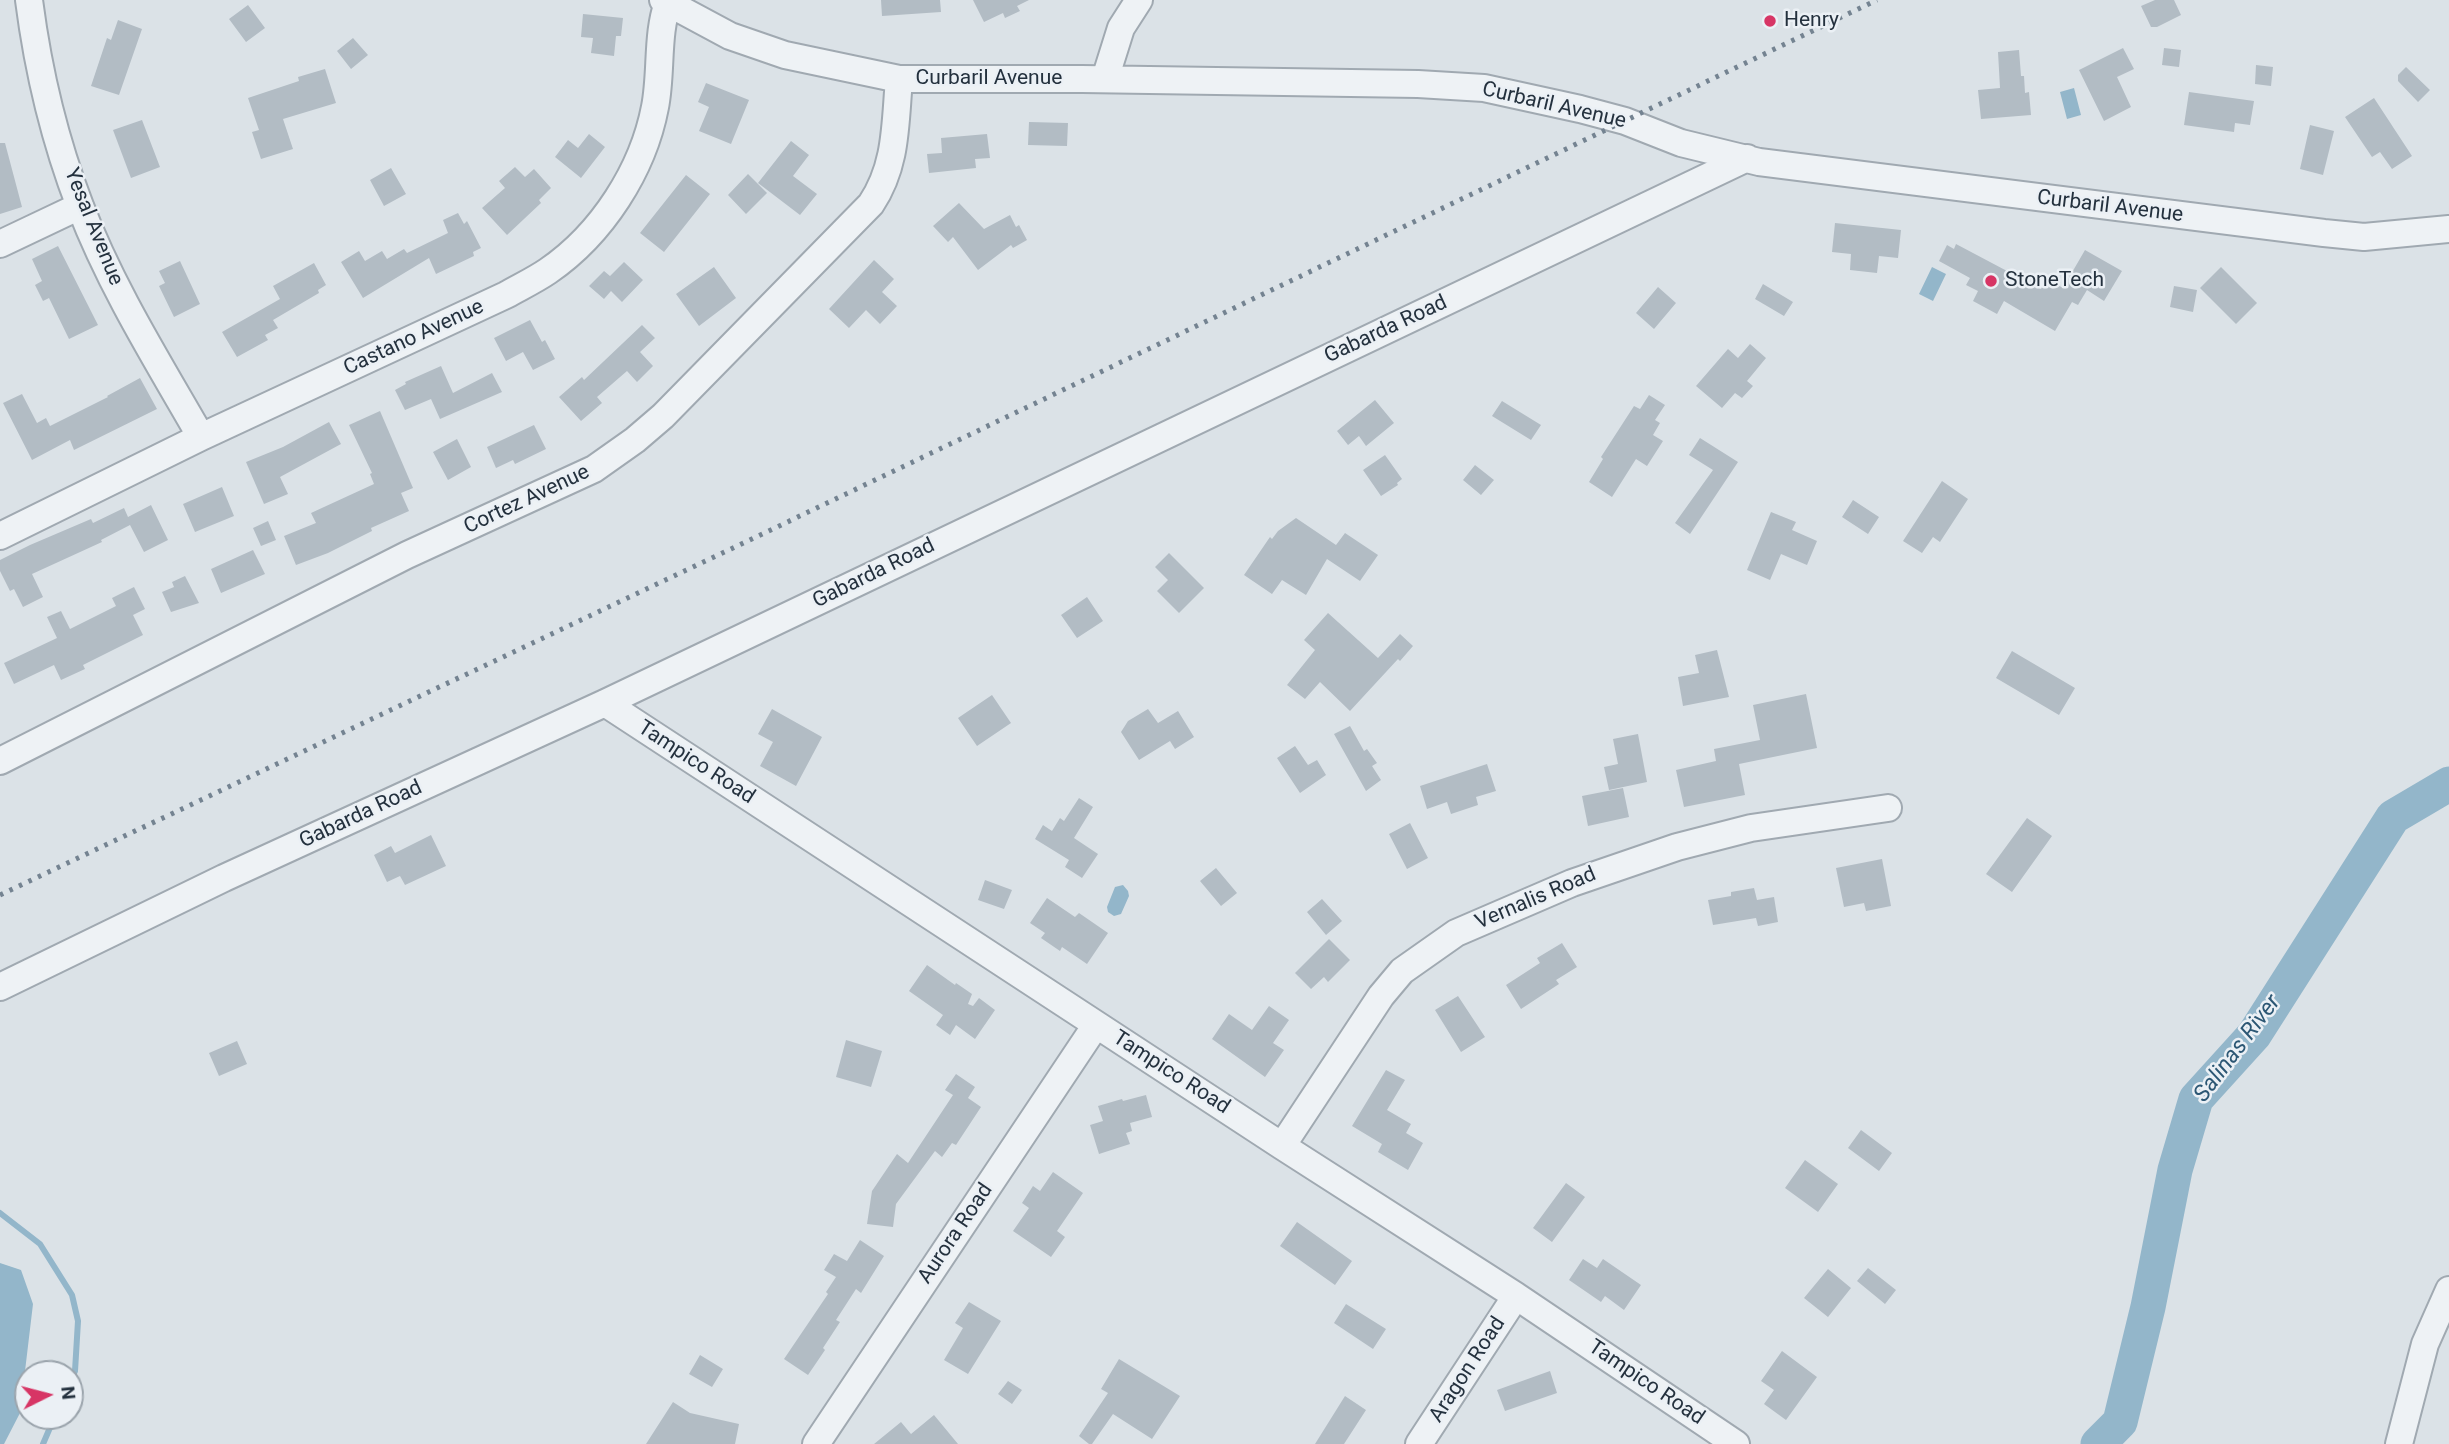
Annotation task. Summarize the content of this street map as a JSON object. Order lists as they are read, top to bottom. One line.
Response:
{"streets":{"street":["Curbaril Avenue","Yesal Avenue","Gabarda Road","Castano Avenue","Cortez Avenue","Tampico Road","Vernalis Road","Aurora Road","Aragon Road"]},"crossings":[["Curbaril Avenue","Gabarda Road"],["Curbaril Avenue","Castano Avenue"],["Curbaril Avenue","Cortez Avenue"],["Yesal Avenue","Castano Avenue"],["Gabarda Road","Tampico Road"],["Tampico Road","Vernalis Road"],["Tampico Road","Aurora Road"],["Tampico Road","Aragon Road"]],"water":["Salinas River"],"places":["Henry","StoneTech"],"north":"right"}
